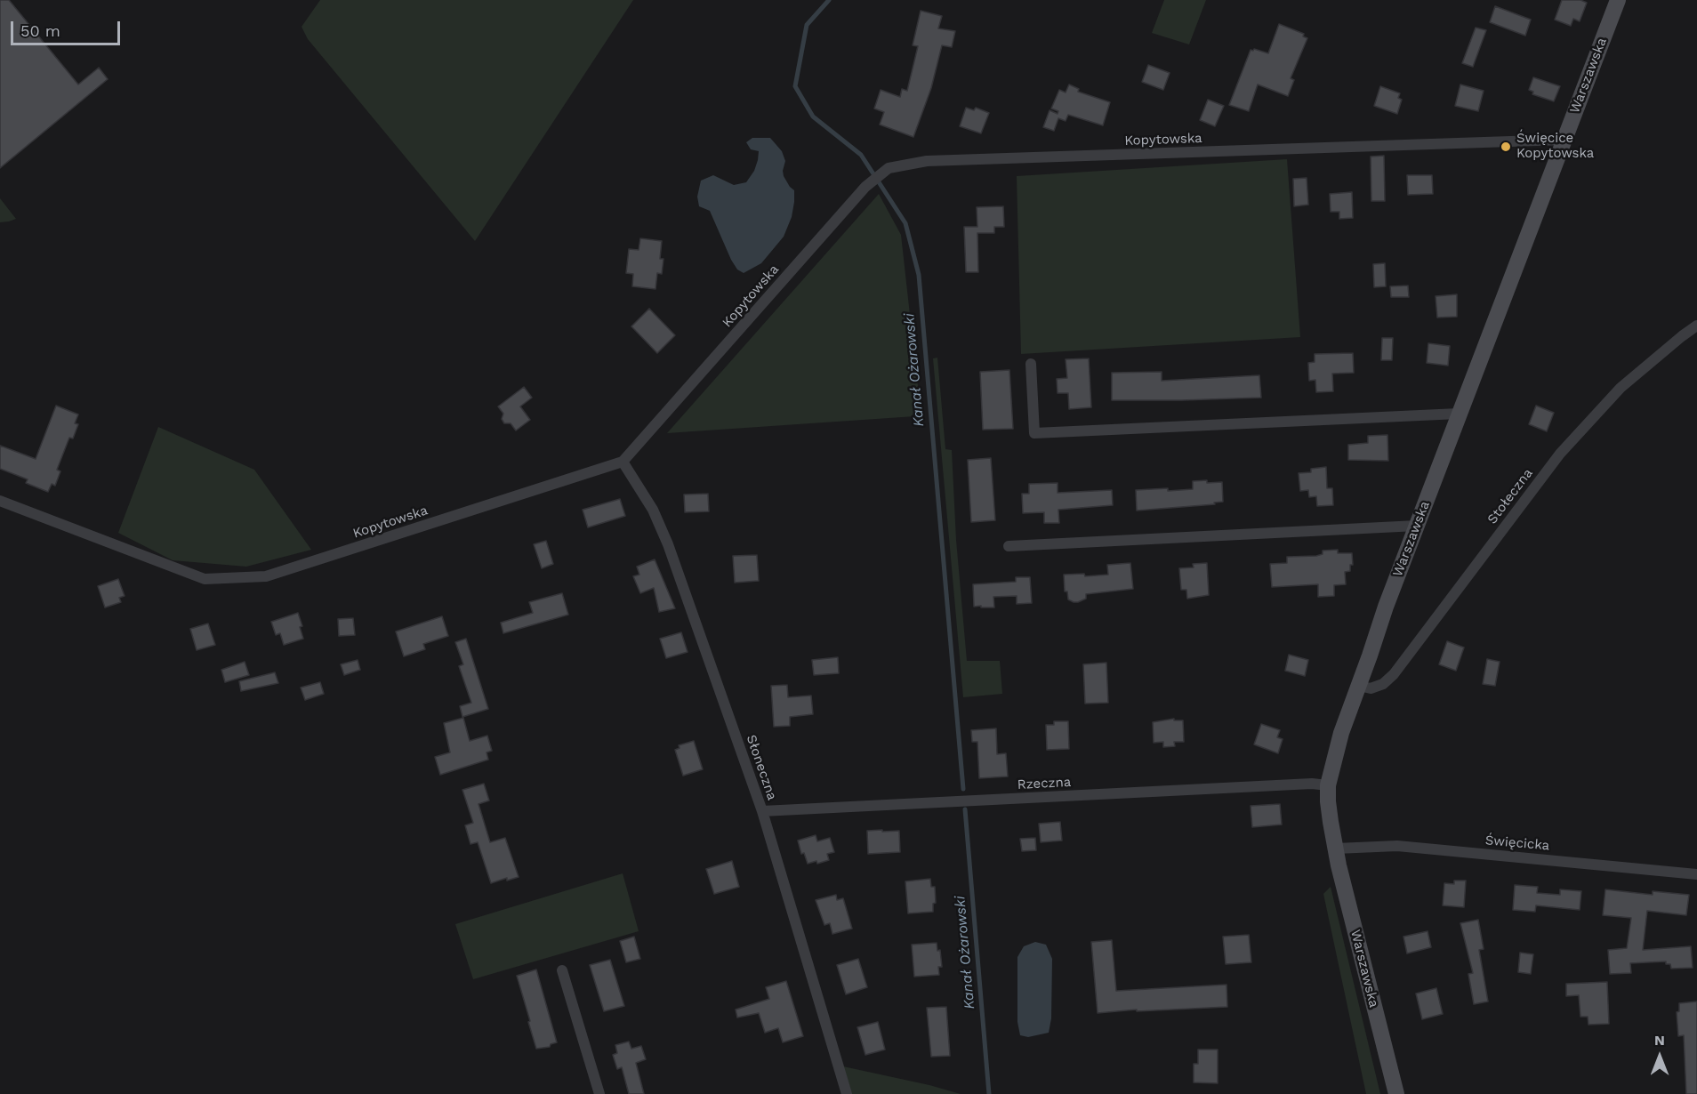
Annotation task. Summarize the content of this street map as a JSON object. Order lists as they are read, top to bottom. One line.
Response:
{"streets":{"main road":["Warszawska"],"street":["Kopytowska","Stołeczna","Słoneczna","Rzeczna","Święcicka"]},"crossings":[["Warszawska","Kopytowska"],["Warszawska","Stołeczna"],["Warszawska","Rzeczna"],["Warszawska","Święcicka"],["Kopytowska","Słoneczna"],["Słoneczna","Rzeczna"]],"water":["Kanał Ożarowski"],"places":["Święcice Kopytowska"],"scale_bar":"50 m","north":"top"}
